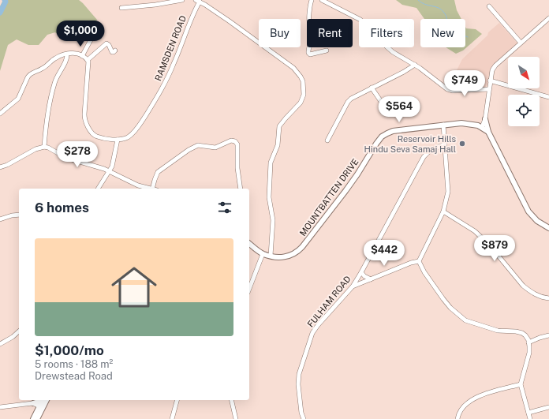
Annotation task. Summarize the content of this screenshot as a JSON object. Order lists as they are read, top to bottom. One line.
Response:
{"streets":{"main road":["MOUNTBATTEN DRIVE"],"street":["RAMSDEN ROAD","FULHAM ROAD"]},"places":["Reservoir Hills Hindu Seva Samaj Hall"],"north":"bottom right","page":{"chip":["Buy","Rent","Filters","New"],"price":["$1,000","$749","$564","$278","$879","$442"],"heading":"6 homes","list":[{"name":"$1,000/mo","note":"5 rooms · 188 m² · Drewstead Road"}]}}
